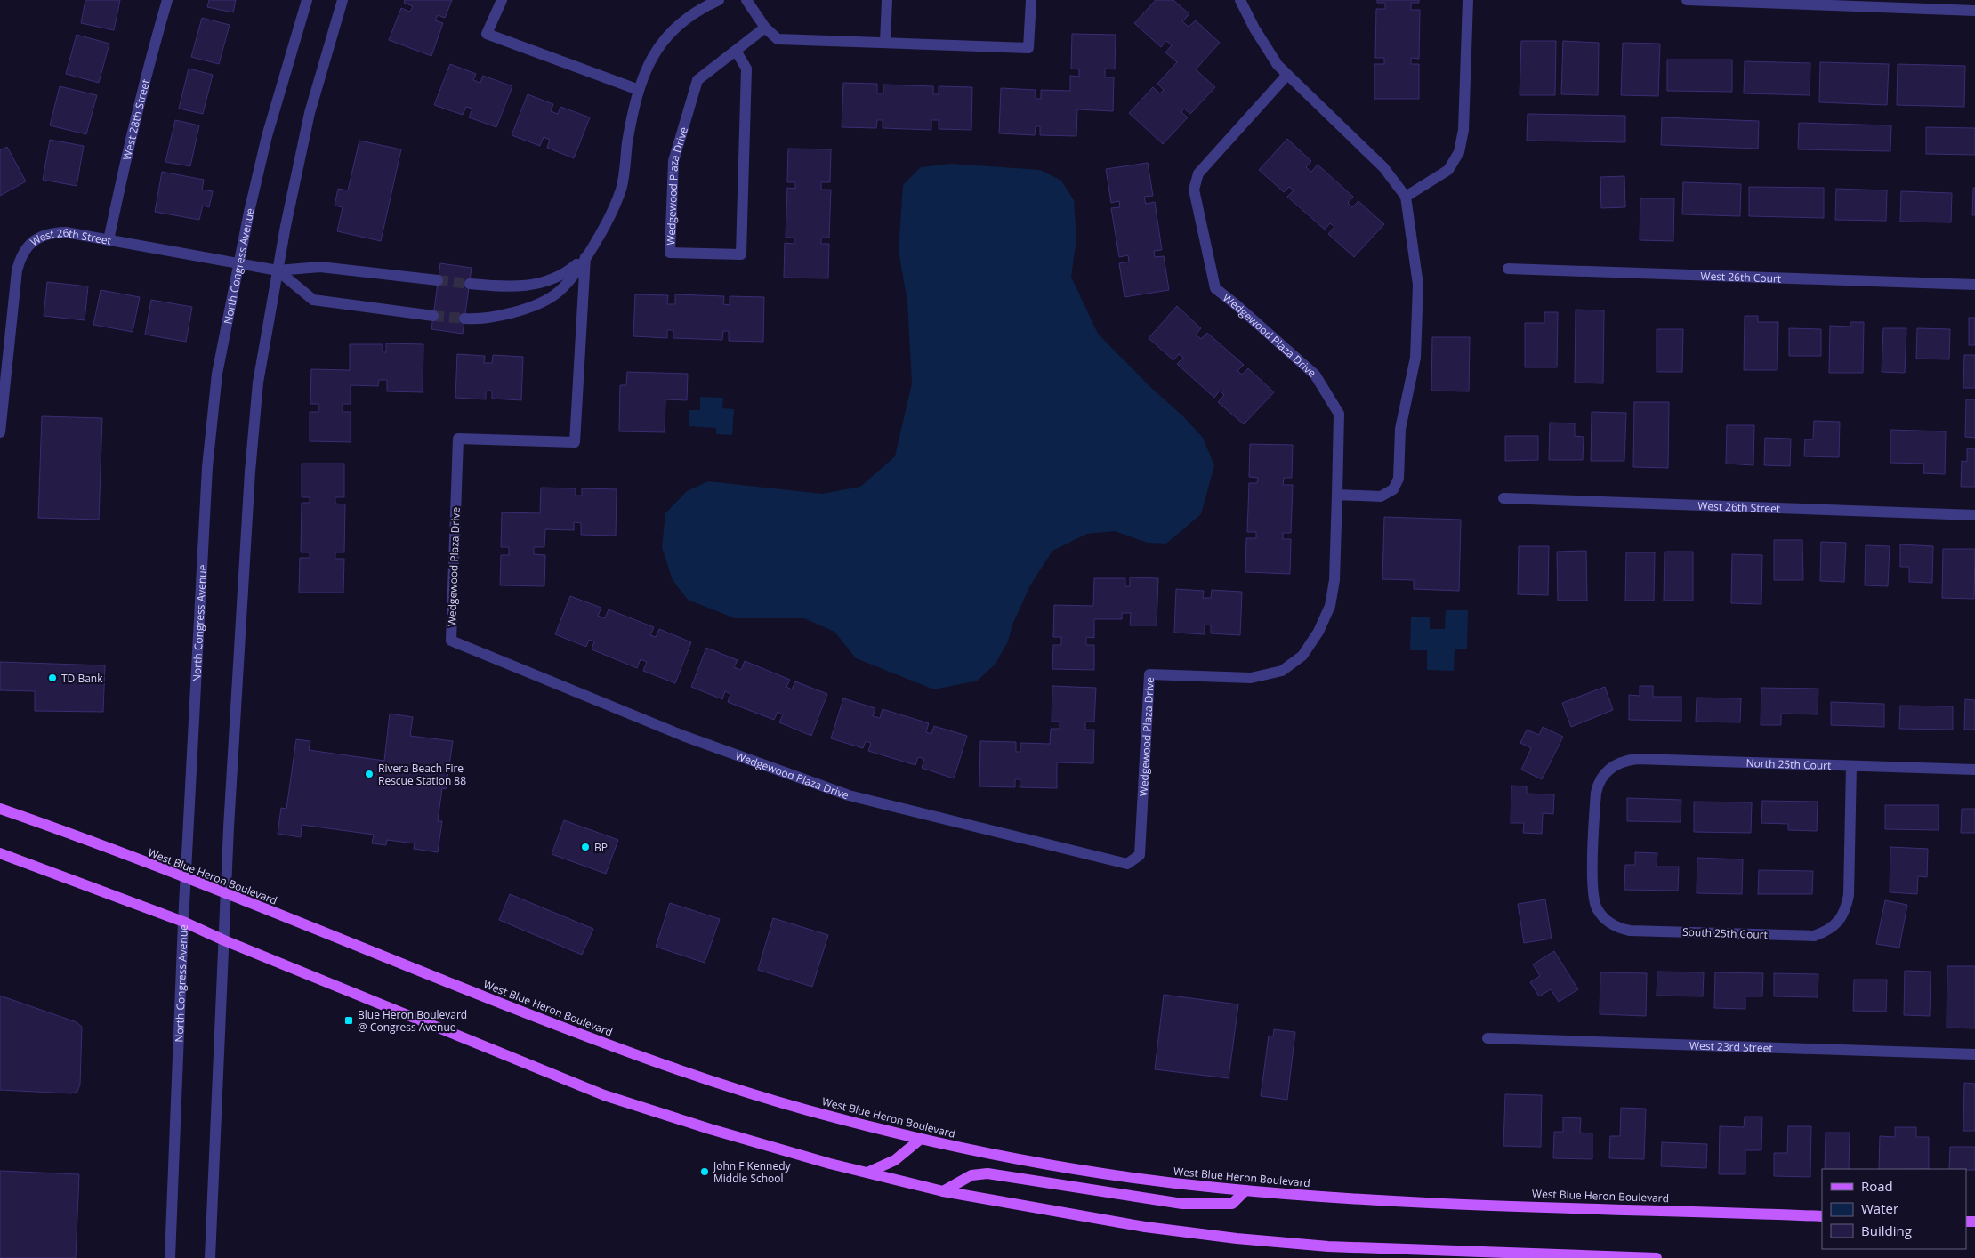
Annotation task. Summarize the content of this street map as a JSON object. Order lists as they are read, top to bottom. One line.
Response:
{"streets":{"main road":["West Blue Heron Boulevard"],"street":["West 28th Street","Wedgewood Plaza Drive","West 26th Street","North Congress Avenue","West 26th Court","North 25th Court","South 25th Court","West 23rd Street"]},"crossings":[["West 28th Street","West 26th Street"],["West 26th Street","North Congress Avenue"],["North Congress Avenue","West Blue Heron Boulevard"],["North 25th Court","South 25th Court"]],"places":{"other":["TD Bank","Rivera Beach Fire Rescue Station 88","BP","John F Kennedy Middle School"],"transit":["Blue Heron Boulevard @ Congress Avenue"]},"legend":["Road","Water","Building"]}
